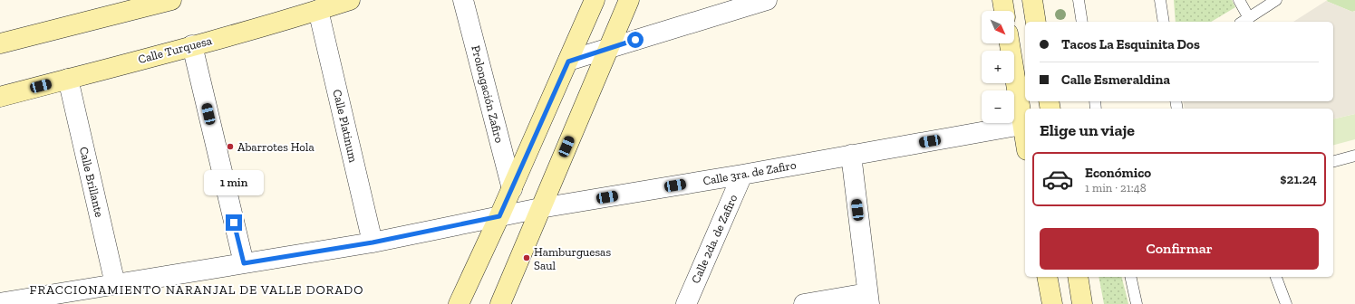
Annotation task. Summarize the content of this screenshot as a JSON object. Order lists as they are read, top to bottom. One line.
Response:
{"streets":{"street":["Calle Turquesa","Prolongación Zafiro","Calle Platinum","Calle 3ra. de Zafiro","Calle Brillante","Calle 2da. de Zafiro"]},"crossings":[["Calle Turquesa","Calle Platinum"],["Calle Turquesa","Calle Brillante"],["Calle Platinum","Calle 3ra. de Zafiro"],["Calle 3ra. de Zafiro","Calle Brillante"],["Calle 3ra. de Zafiro","Calle 2da. de Zafiro"]],"districts":["FRACCIONAMIENTO NARANJAL DE VALLE DORADO"],"places":["Abarrotes Hola","Hamburguesas Saul"],"north":"bottom right","page":{"map_buttons":["+","−"],"banner":["Tacos La Esquinita Dos","Calle Esmeraldina"],"heading":"Elige un viaje","list":[{"name":"Económico","note":"1 min · 21:48","value":"$21.24"}],"bubble":"1 min","buttons":"Confirmar"}}
